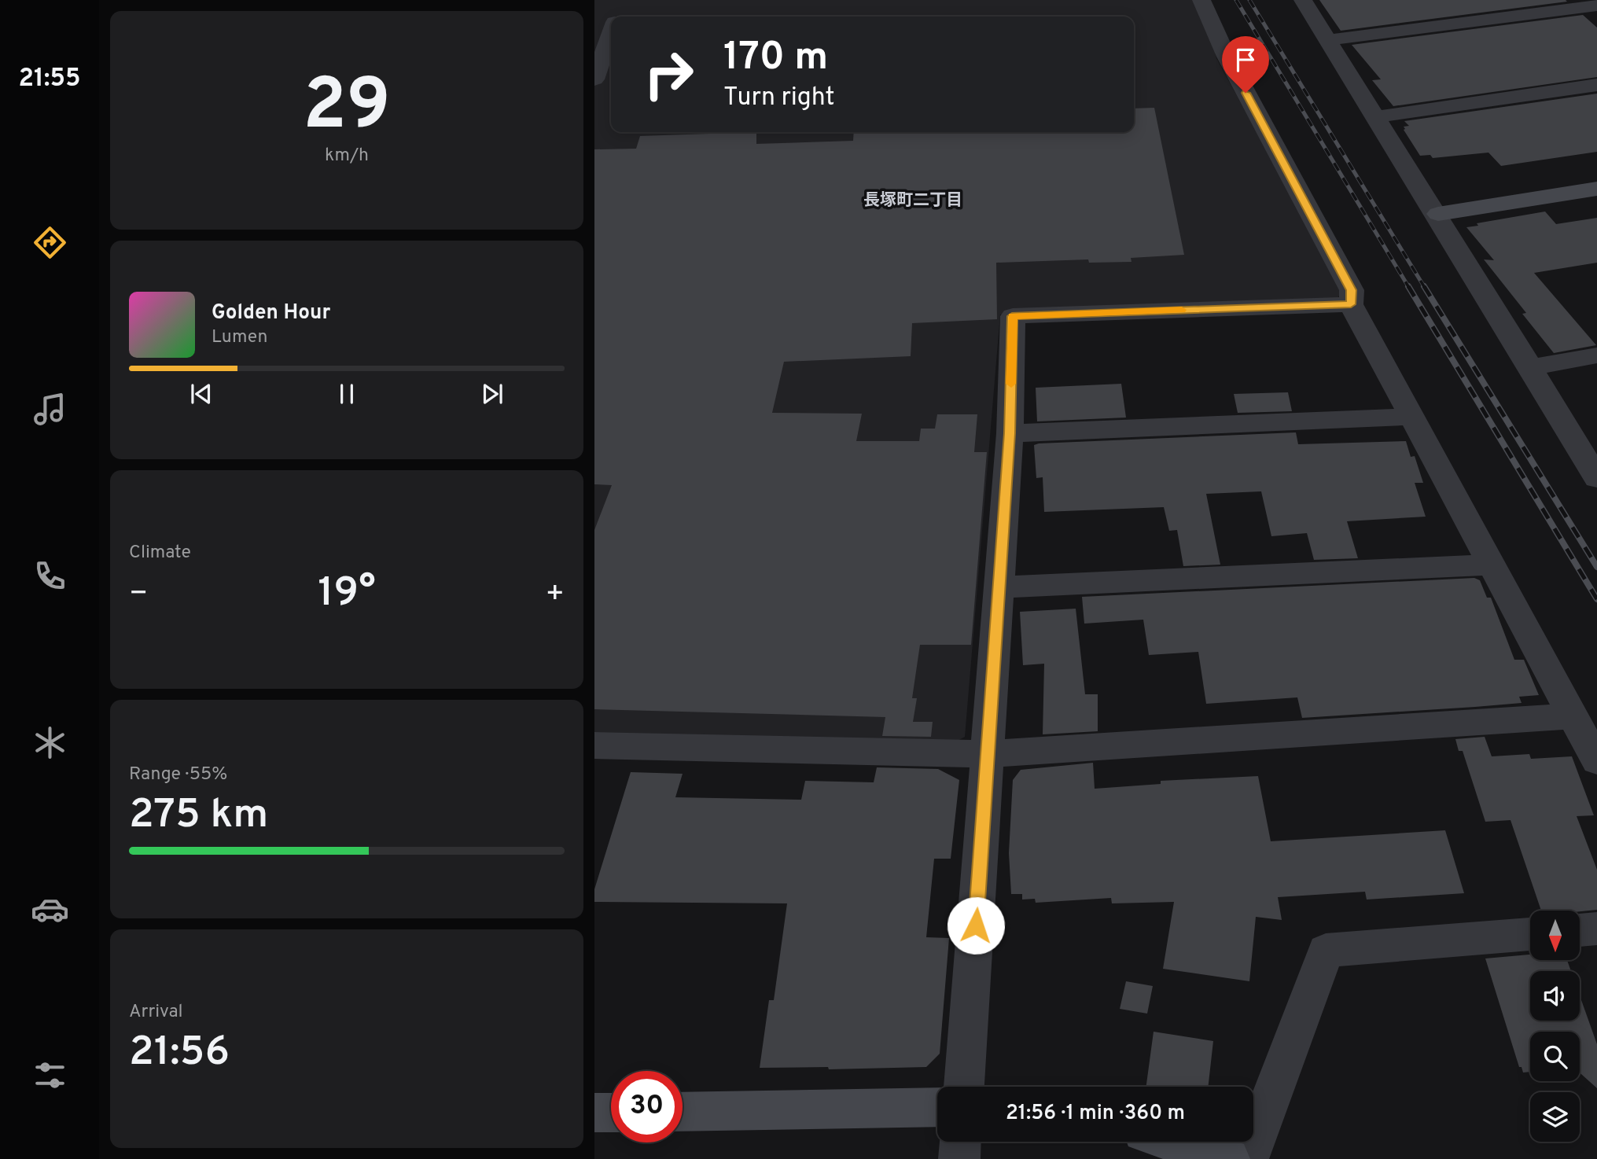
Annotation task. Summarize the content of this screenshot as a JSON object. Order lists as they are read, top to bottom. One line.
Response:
{"districts":["長塚町二丁目"],"north":"bottom","page":{"tabs":"21:55","tile":[["29","km/h"],"Climate",["Range · 55%","275 km"],["Arrival","21:56"]],"turn":["170 m","Turn right"],"song":["Golden Hour","Lumen"],"heat":["−","19°","+"],"limit":"30","trip":"21:56 · 1 min · 360 m"}}
